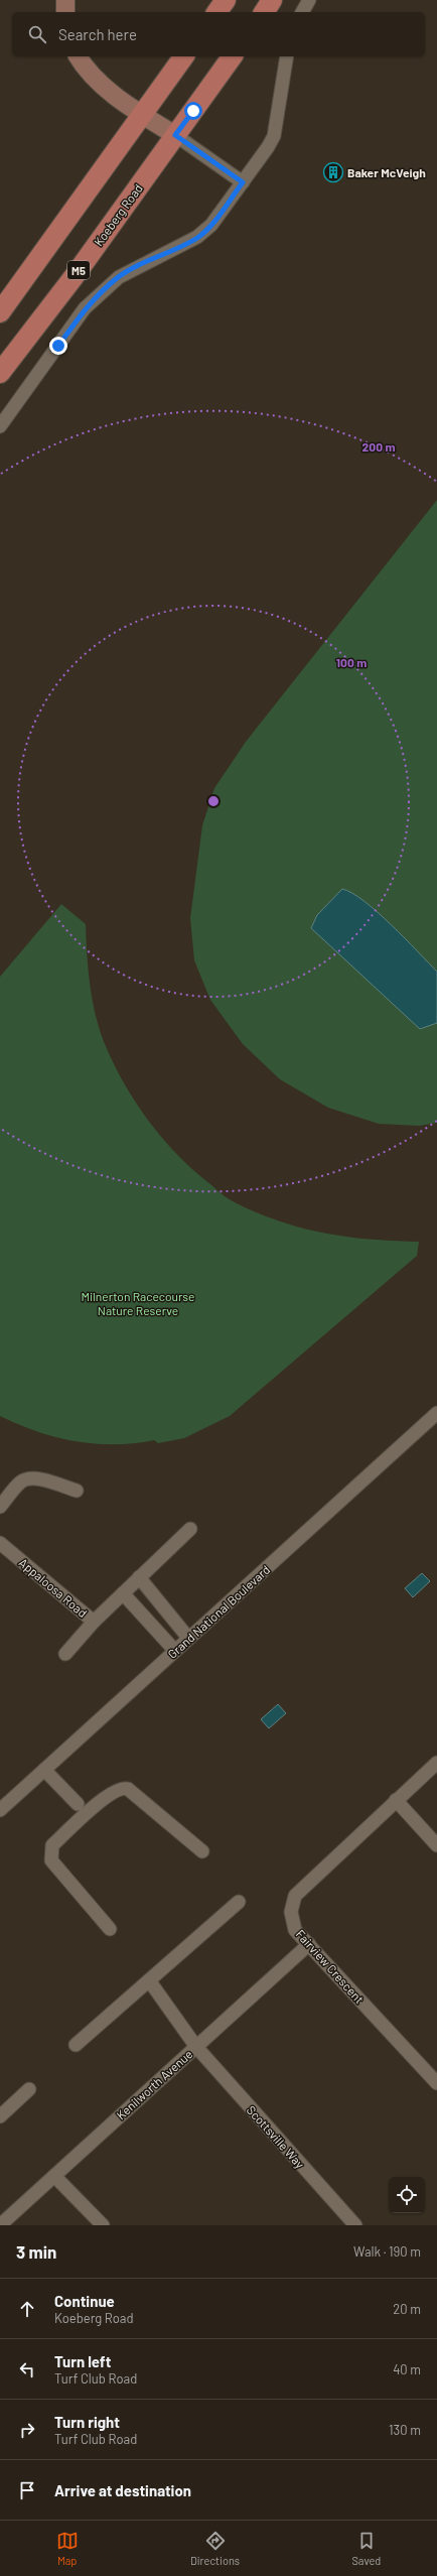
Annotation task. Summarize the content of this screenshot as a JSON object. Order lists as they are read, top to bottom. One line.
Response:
{"streets":{"main road":["Koeberg Road","M5"],"street":["Appaloosa Road","Grand National Boulevard","Fairview Crescent","Kenilworth Avenue","Scottsville Way"]},"crossings":[["Fairview Crescent","Kenilworth Avenue"],["Kenilworth Avenue","Scottsville Way"]],"parks":["Milnerton Racecourse Nature Reserve"],"places":{"building":["Baker McVeigh"]},"page":{"search":"Search here","heading":["3 min","Walk · 190 m"],"list":[["Continue","Koeberg Road","20 m"],["Turn left","Turf Club Road","40 m"],["Turn right","Turf Club Road","130 m"],"Arrive at destination"],"nav":["Map","Directions","Saved"]},"rings":["200 m","100 m"]}
